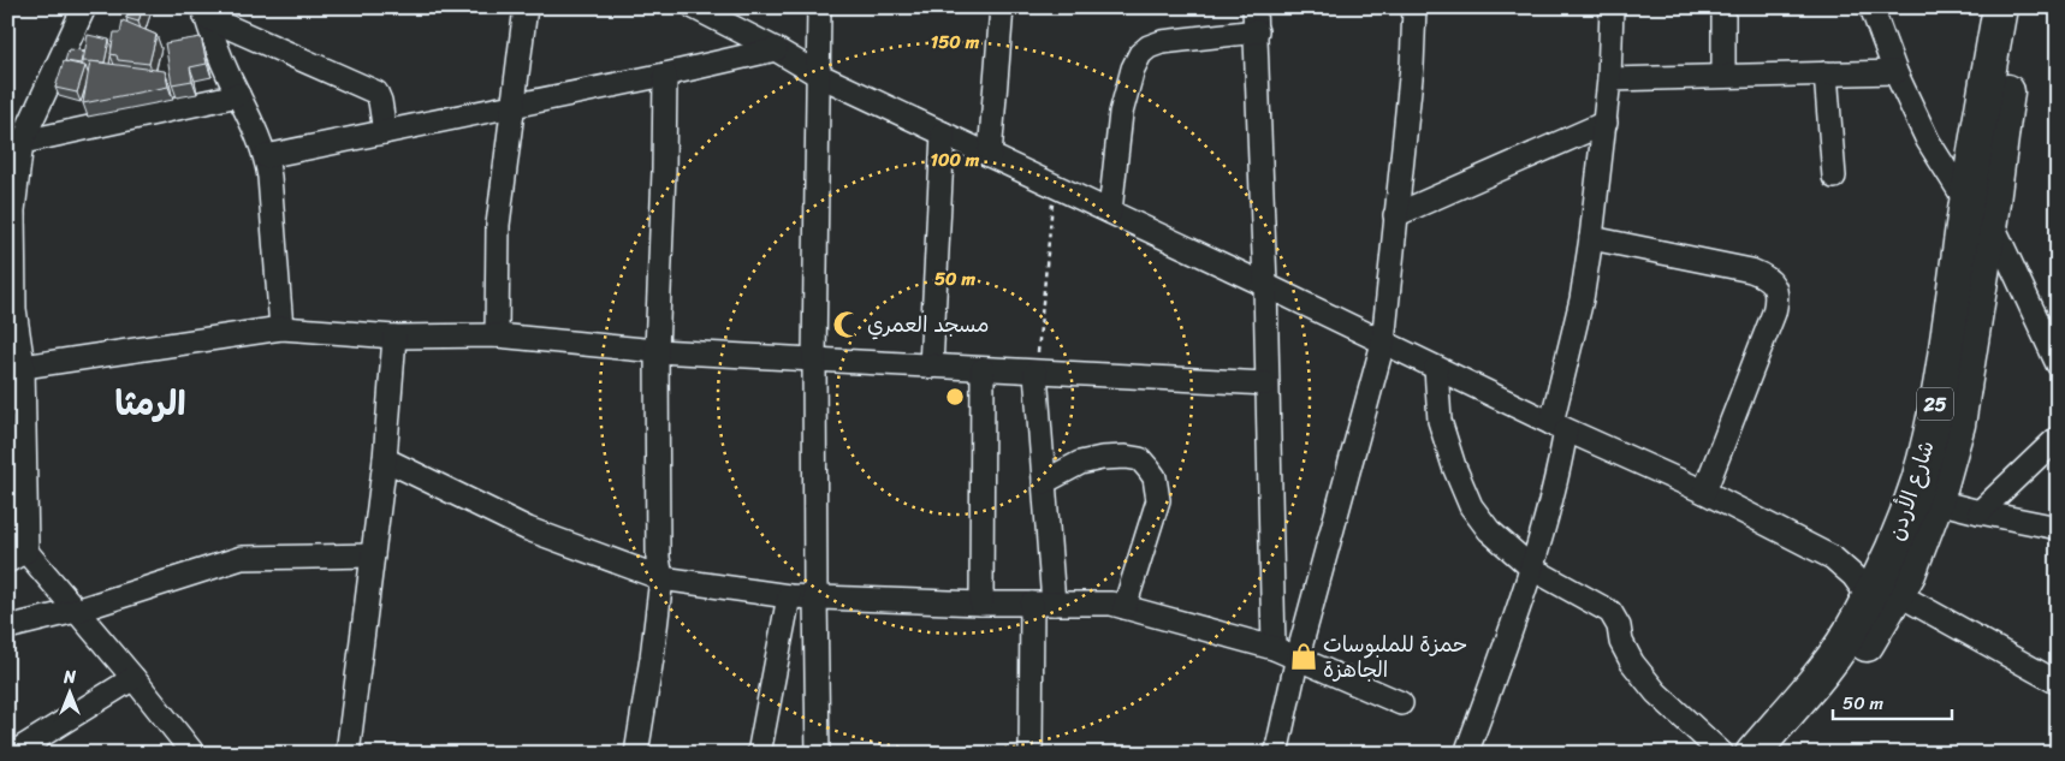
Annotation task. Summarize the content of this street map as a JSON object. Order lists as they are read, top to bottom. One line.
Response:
{"streets":{"highway":["25","شارع الأردن"]},"districts":["الرمثا"],"places":{"mosque":["مسجد العمري"],"shop":["حمزة للملبوسات الجاهزة"]},"scale_bar":"50 m","north":"top","rings":["150 m","100 m","50 m"]}
